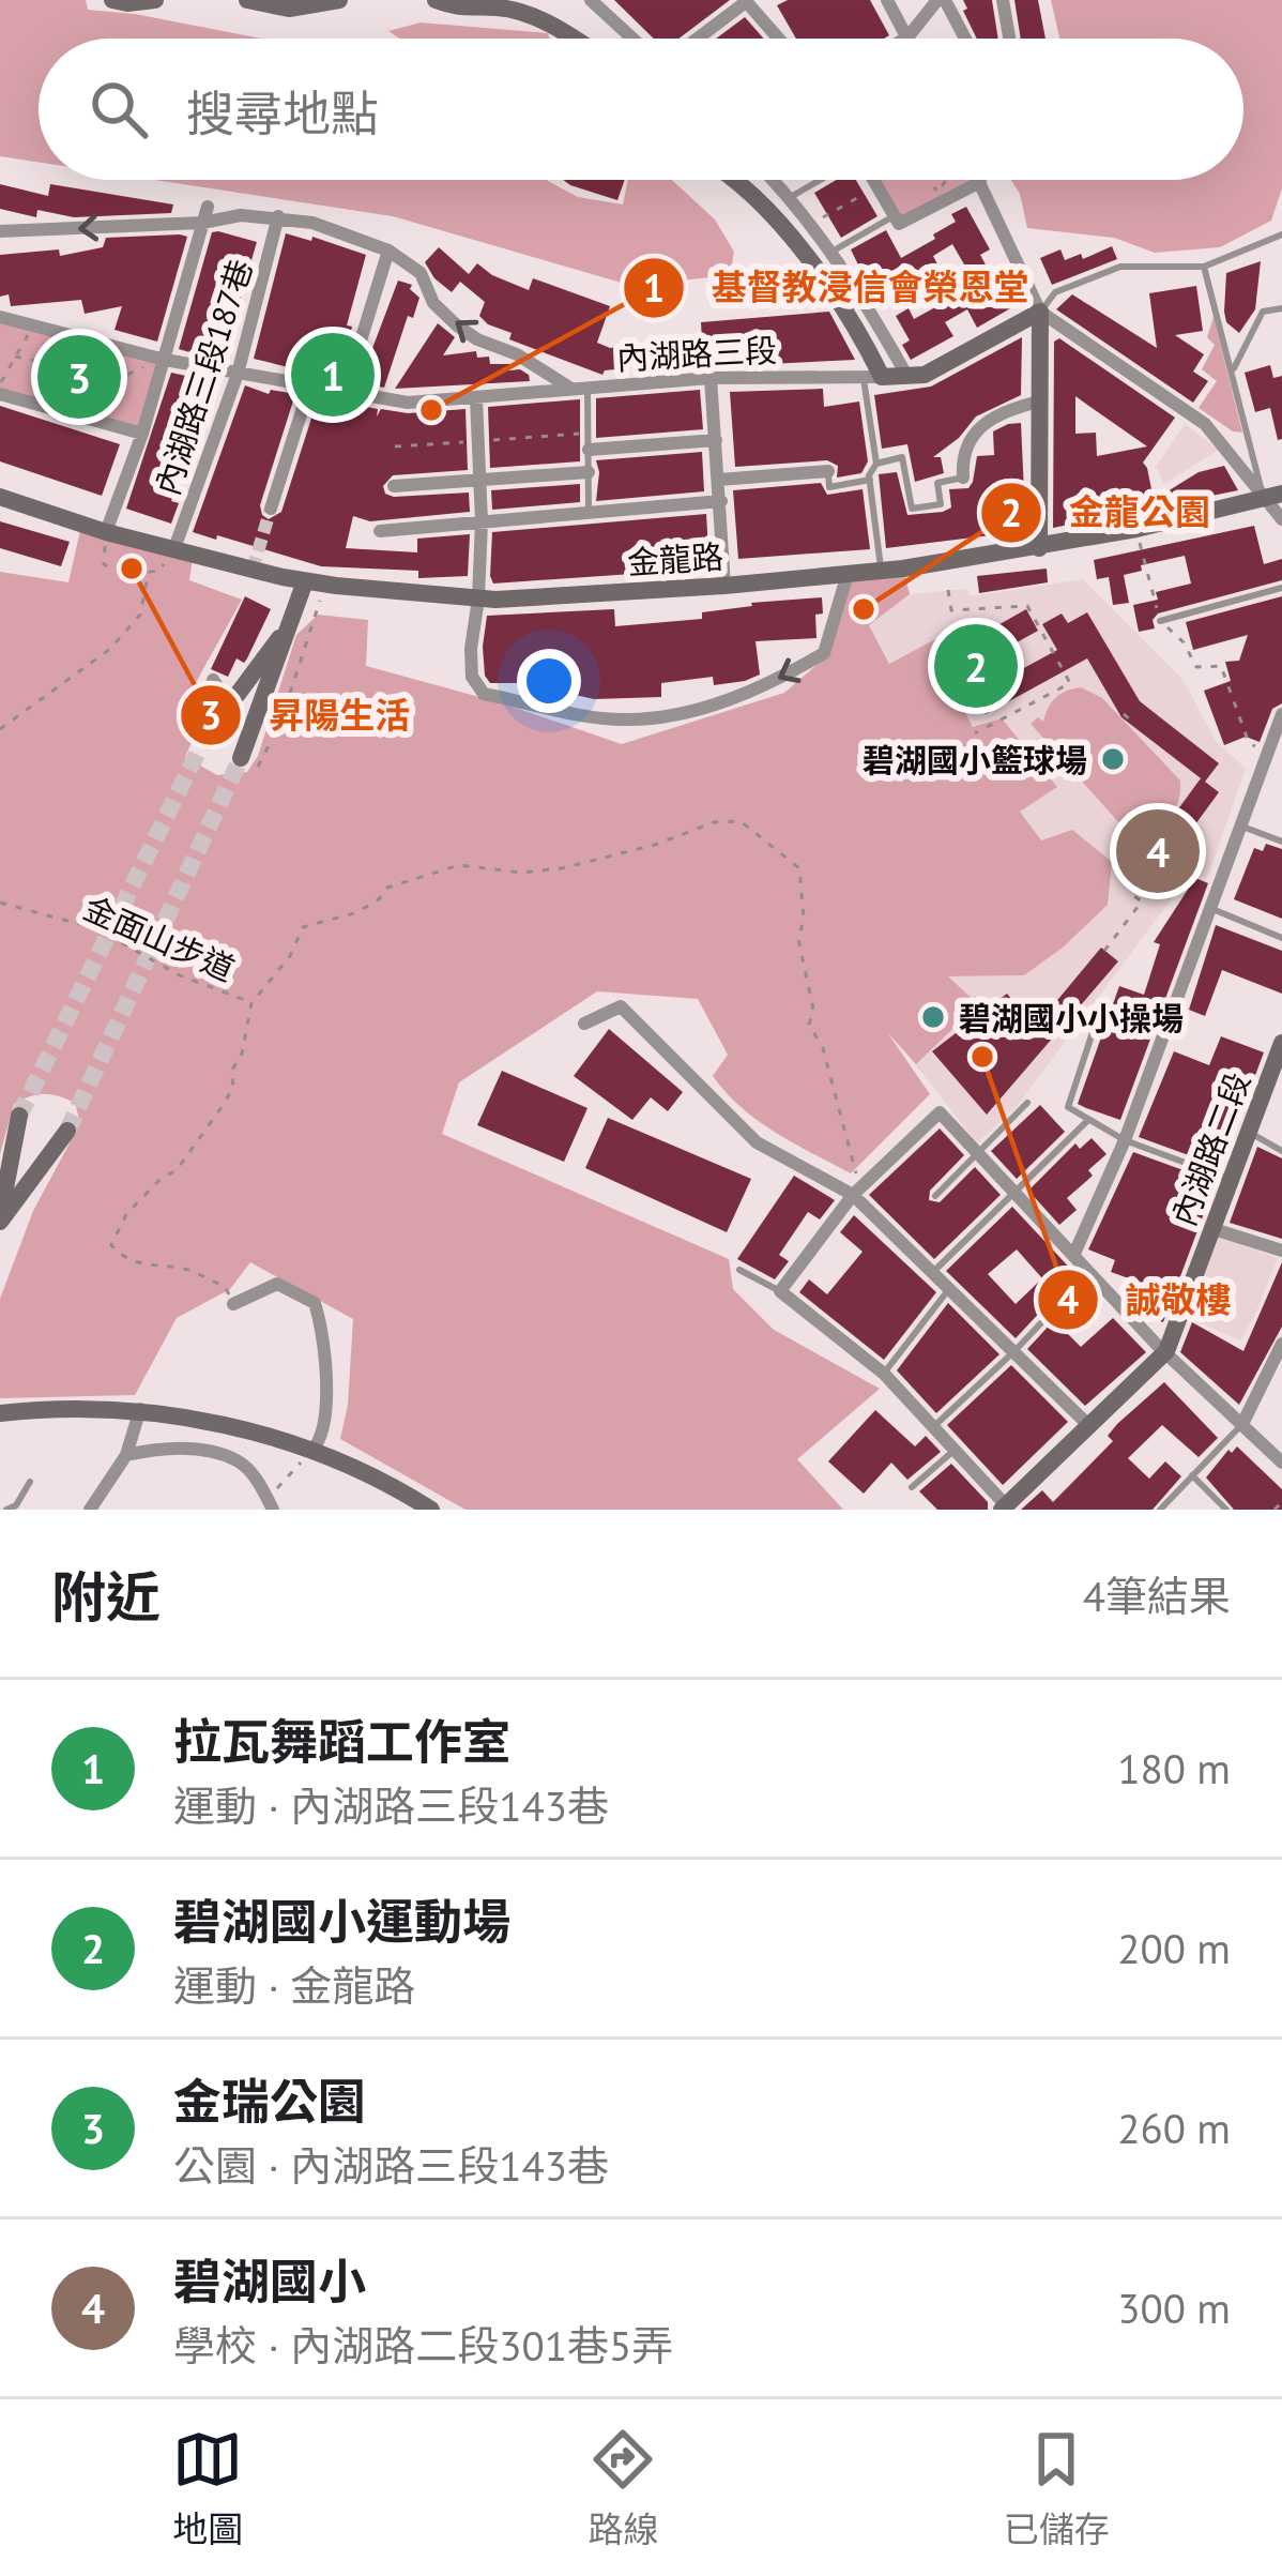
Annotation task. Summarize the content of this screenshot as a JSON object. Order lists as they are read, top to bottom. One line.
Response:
{"streets":{"street":["內湖路三段","內湖路三段187巷","金龍路","內湖路二段"],"path":["金面山步道"]},"crossings":[["內湖路三段","內湖路三段187巷"],["內湖路三段187巷","金龍路"]],"places":["基督教浸信會榮恩堂","昇陽生活","金龍公園","碧湖國小籃球場","碧湖國小小操場","誠敬樓"],"page":{"search":"搜尋地點","pins":["1","3","2","4"],"heading":["附近","4筆結果"],"list":[{"mark":"1","name":"拉瓦舞蹈工作室","note":"運動 · 內湖路三段143巷","value":"180 m"},{"mark":"2","name":"碧湖國小運動場","note":"運動 · 金龍路","value":"200 m"},{"mark":"3","name":"金瑞公園","note":"公園 · 內湖路三段143巷","value":"260 m"},{"mark":"4","name":"碧湖國小","note":"學校 · 內湖路二段301巷5弄","value":"300 m"}],"nav":["地圖","路線","已儲存"]}}
